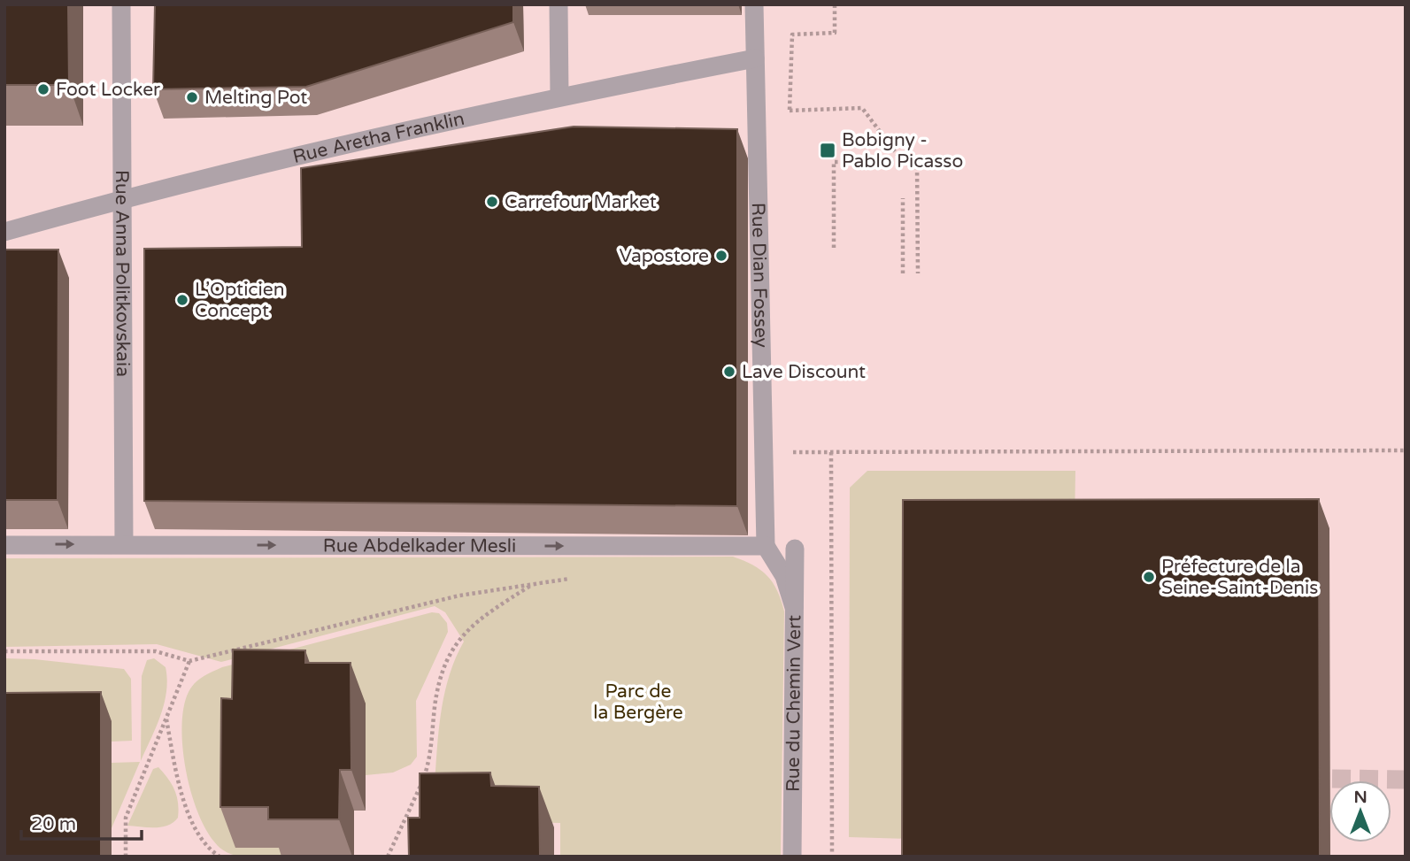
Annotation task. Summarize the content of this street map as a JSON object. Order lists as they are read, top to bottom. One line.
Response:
{"streets":{"street":["Rue Aretha Franklin","Rue Anna Politkovskaia","Rue Dian Fossey","Rue Abdelkader Mesli","Rue du Chemin Vert"]},"crossings":[["Rue Aretha Franklin","Rue Anna Politkovskaia"],["Rue Aretha Franklin","Rue Dian Fossey"],["Rue Anna Politkovskaia","Rue Abdelkader Mesli"],["Rue Dian Fossey","Rue Abdelkader Mesli"]],"one_way":["Rue Abdelkader Mesli"],"parks":["Parc de la Bergère"],"places":{"other":["Foot Locker","Melting Pot","Carrefour Market","Vapostore","L’Opticien Concept","Lave Discount","Préfecture de la Seine-Saint-Denis"],"transit":["Bobigny - Pablo Picasso"]},"scale_bar":"20 m","north":"top"}
